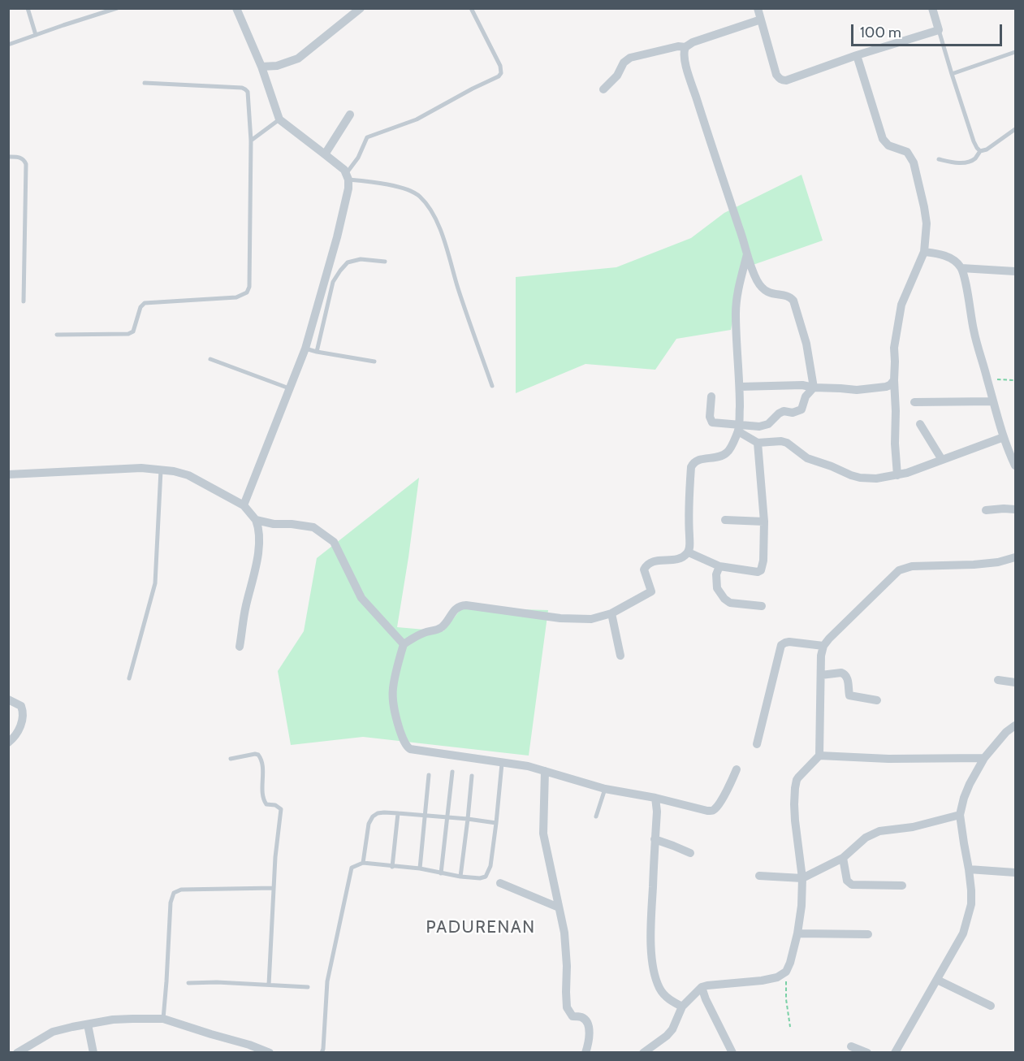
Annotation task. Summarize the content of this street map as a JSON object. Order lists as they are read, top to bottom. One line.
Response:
{"districts":["PADURENAN"],"scale_bar":"100 m"}
